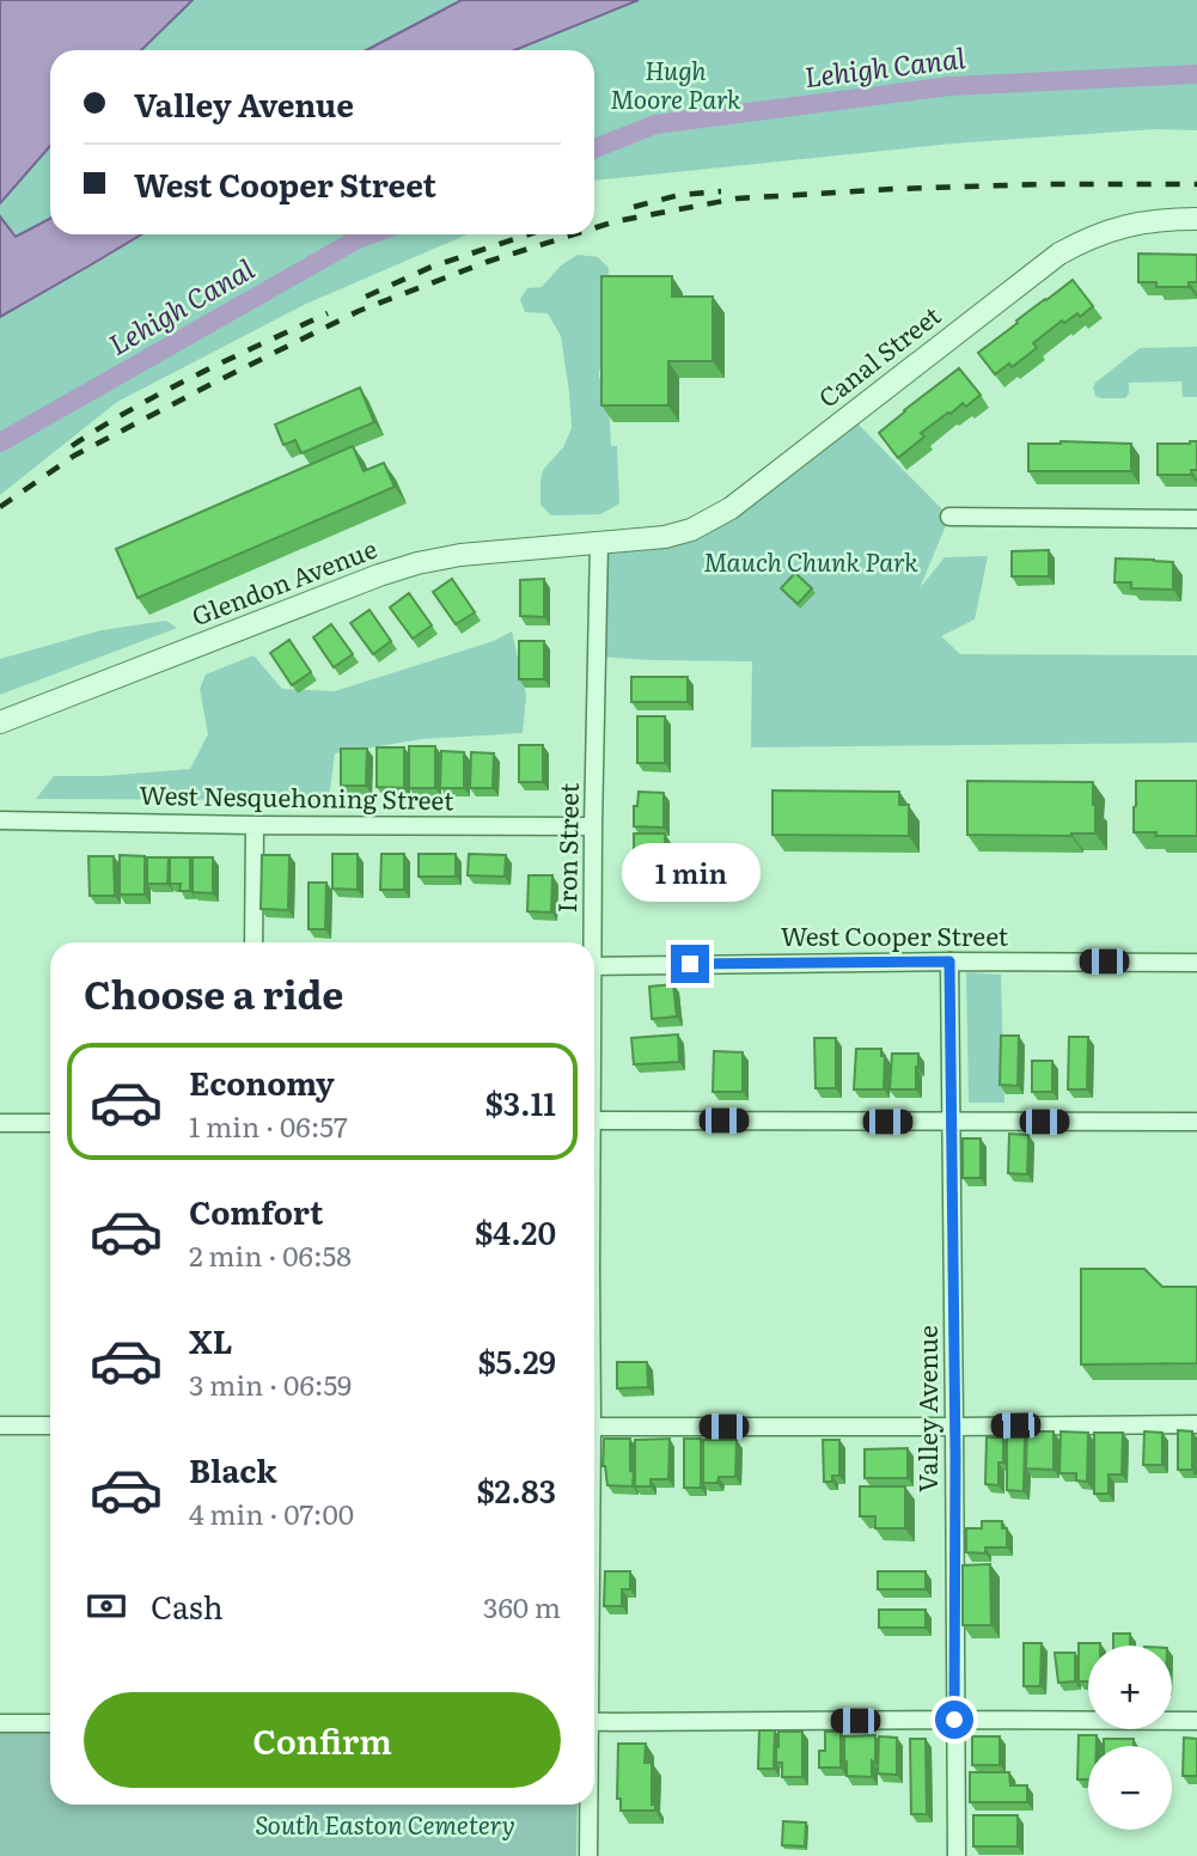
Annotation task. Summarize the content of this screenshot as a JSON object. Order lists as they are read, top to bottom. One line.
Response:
{"streets":{"street":["Canal Street","Glendon Avenue","West Nesquehoning Street","Iron Street","West Cooper Street","Valley Avenue"]},"crossings":[["Canal Street","Glendon Avenue"],["Canal Street","Iron Street"],["Glendon Avenue","Iron Street"],["West Nesquehoning Street","Iron Street"],["West Cooper Street","Valley Avenue"]],"water":["Lehigh Canal"],"parks":["Hugh Moore Park","Mauch Chunk Park","South Easton Cemetery"],"page":{"banner":["Valley Avenue","West Cooper Street"],"bubble":"1 min","heading":"Choose a ride","list":[{"name":"Economy","note":"1 min · 06:57","value":"$3.11"},{"name":"Comfort","note":"2 min · 06:58","value":"$4.20"},{"name":"XL","note":"3 min · 06:59","value":"$5.29"},{"name":"Black","note":"4 min · 07:00","value":"$2.83"}],"pay":["Cash","360 m"],"map_buttons":["+","−"],"buttons":"Confirm"}}
